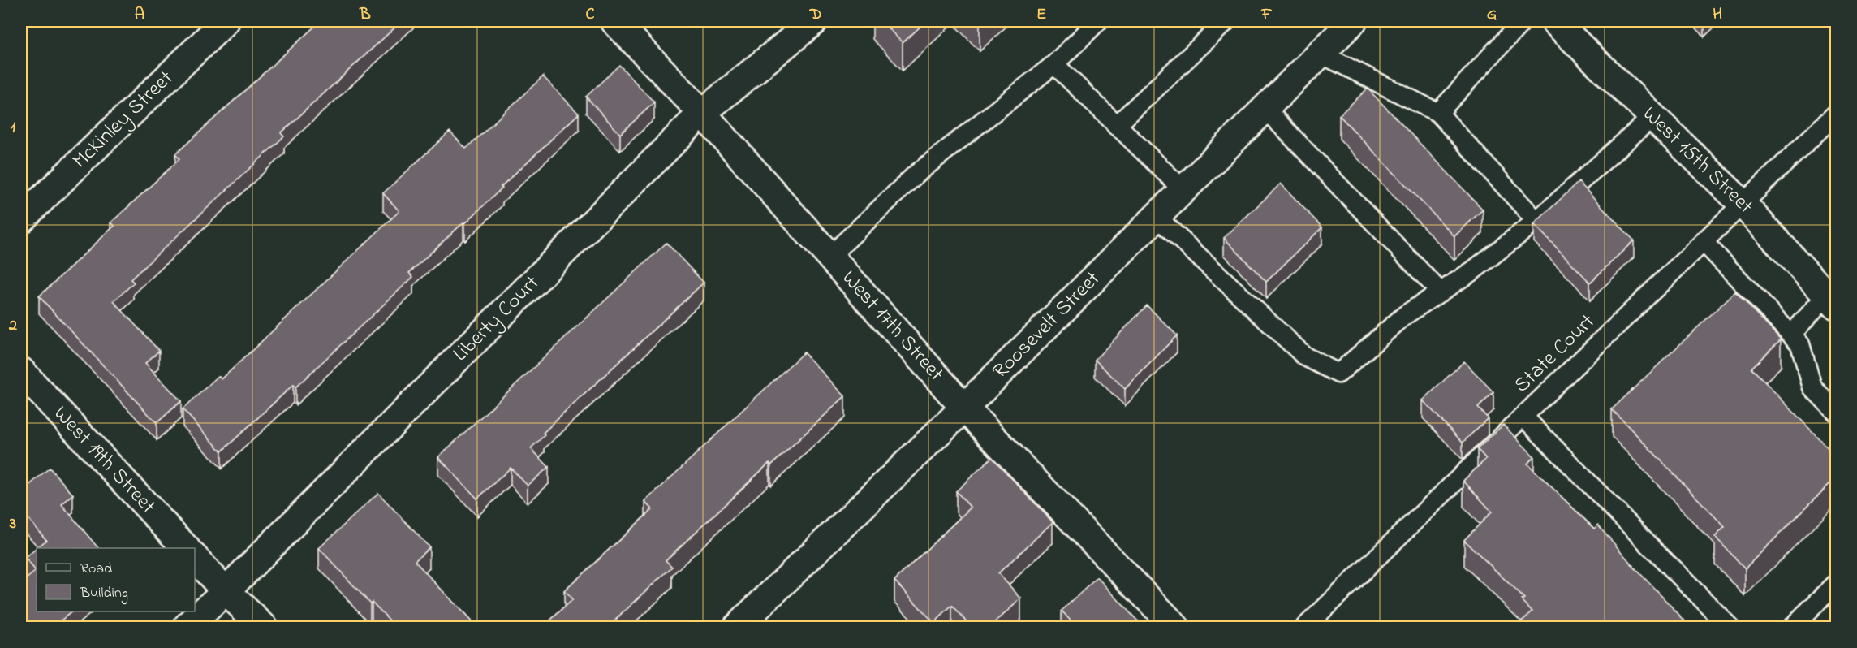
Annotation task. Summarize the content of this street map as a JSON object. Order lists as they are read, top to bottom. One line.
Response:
{"streets":{"street":["McKinley Street","West 15th Street","Liberty Court","Roosevelt Street","West 17th Street","West 19th Street"],"lane":["State Court"]},"crossings":[["West 15th Street","State Court"],["Liberty Court","West 17th Street"],["Roosevelt Street","West 17th Street"]],"legend":["Road","Building"],"grid":{"columns":["A","B","C","D","E","F","G","H"],"rows":["1","2","3"]}}
